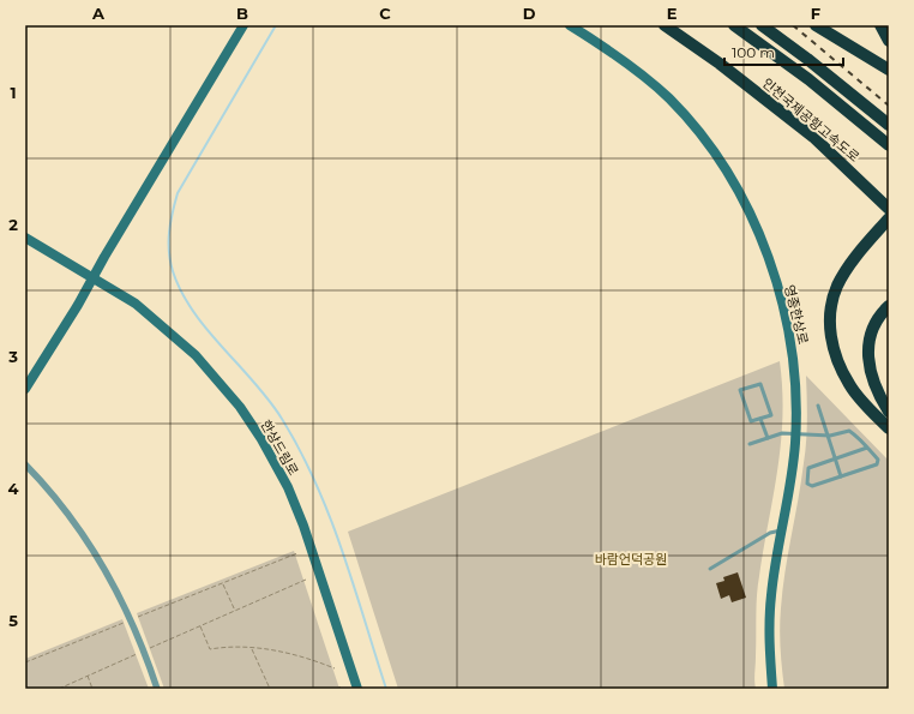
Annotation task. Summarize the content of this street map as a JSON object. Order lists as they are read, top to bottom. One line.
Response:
{"streets":{"highway":["인천국제공항고속도로"],"street":["영종한상로","한상드림로"]},"parks":["바람언덕공원"],"scale_bar":"100 m","grid":{"columns":["A","B","C","D","E","F"],"rows":["1","2","3","4","5"]}}
